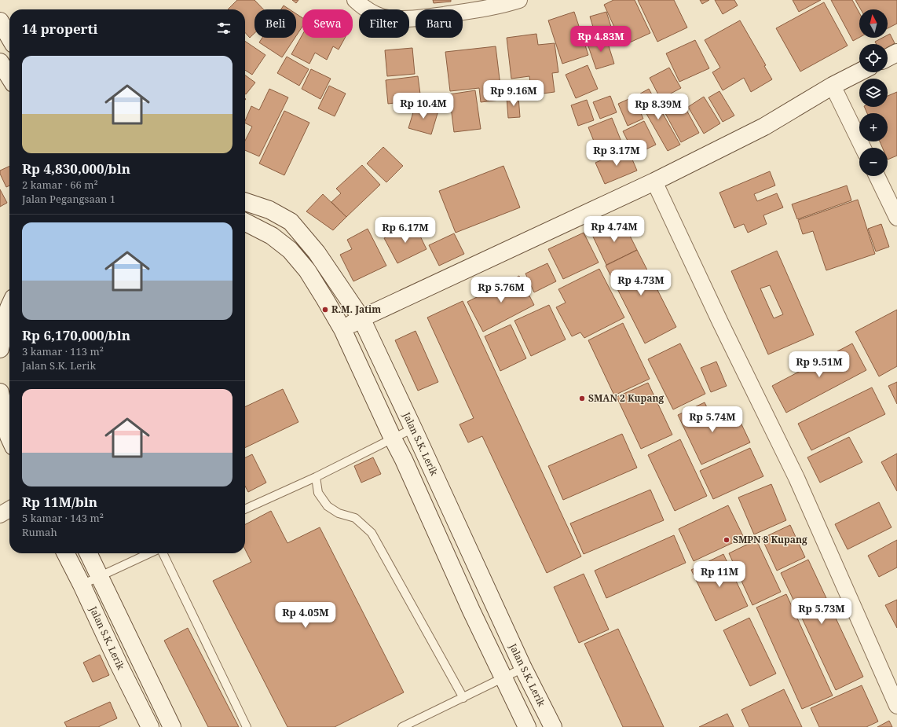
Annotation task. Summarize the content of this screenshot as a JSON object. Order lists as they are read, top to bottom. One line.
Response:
{"streets":{"main road":["Jalan S.K. Lerik"]},"places":["R.M. Jatim","SMAN 2 Kupang","SMPN 8 Kupang"],"north":"top","page":{"map_buttons":["+","−"],"chip":["Beli","Sewa","Filter","Baru"],"heading":"14 properti","price":["Rp 4.83M","Rp 9.16M","Rp 10.4M","Rp 8.39M","Rp 3.17M","Rp 4.74M","Rp 6.17M","Rp 4.73M","Rp 5.76M","Rp 9.51M","Rp 5.74M","Rp 11M","Rp 5.73M","Rp 4.05M"],"list":[{"name":"Rp 4,830,000/bln","note":"2 kamar · 66 m² · Jalan Pegangsaan 1"},{"name":"Rp 6,170,000/bln","note":"3 kamar · 113 m² · Jalan S.K. Lerik"},{"name":"Rp 11M/bln","note":"5 kamar · 143 m² · Rumah"}]}}
